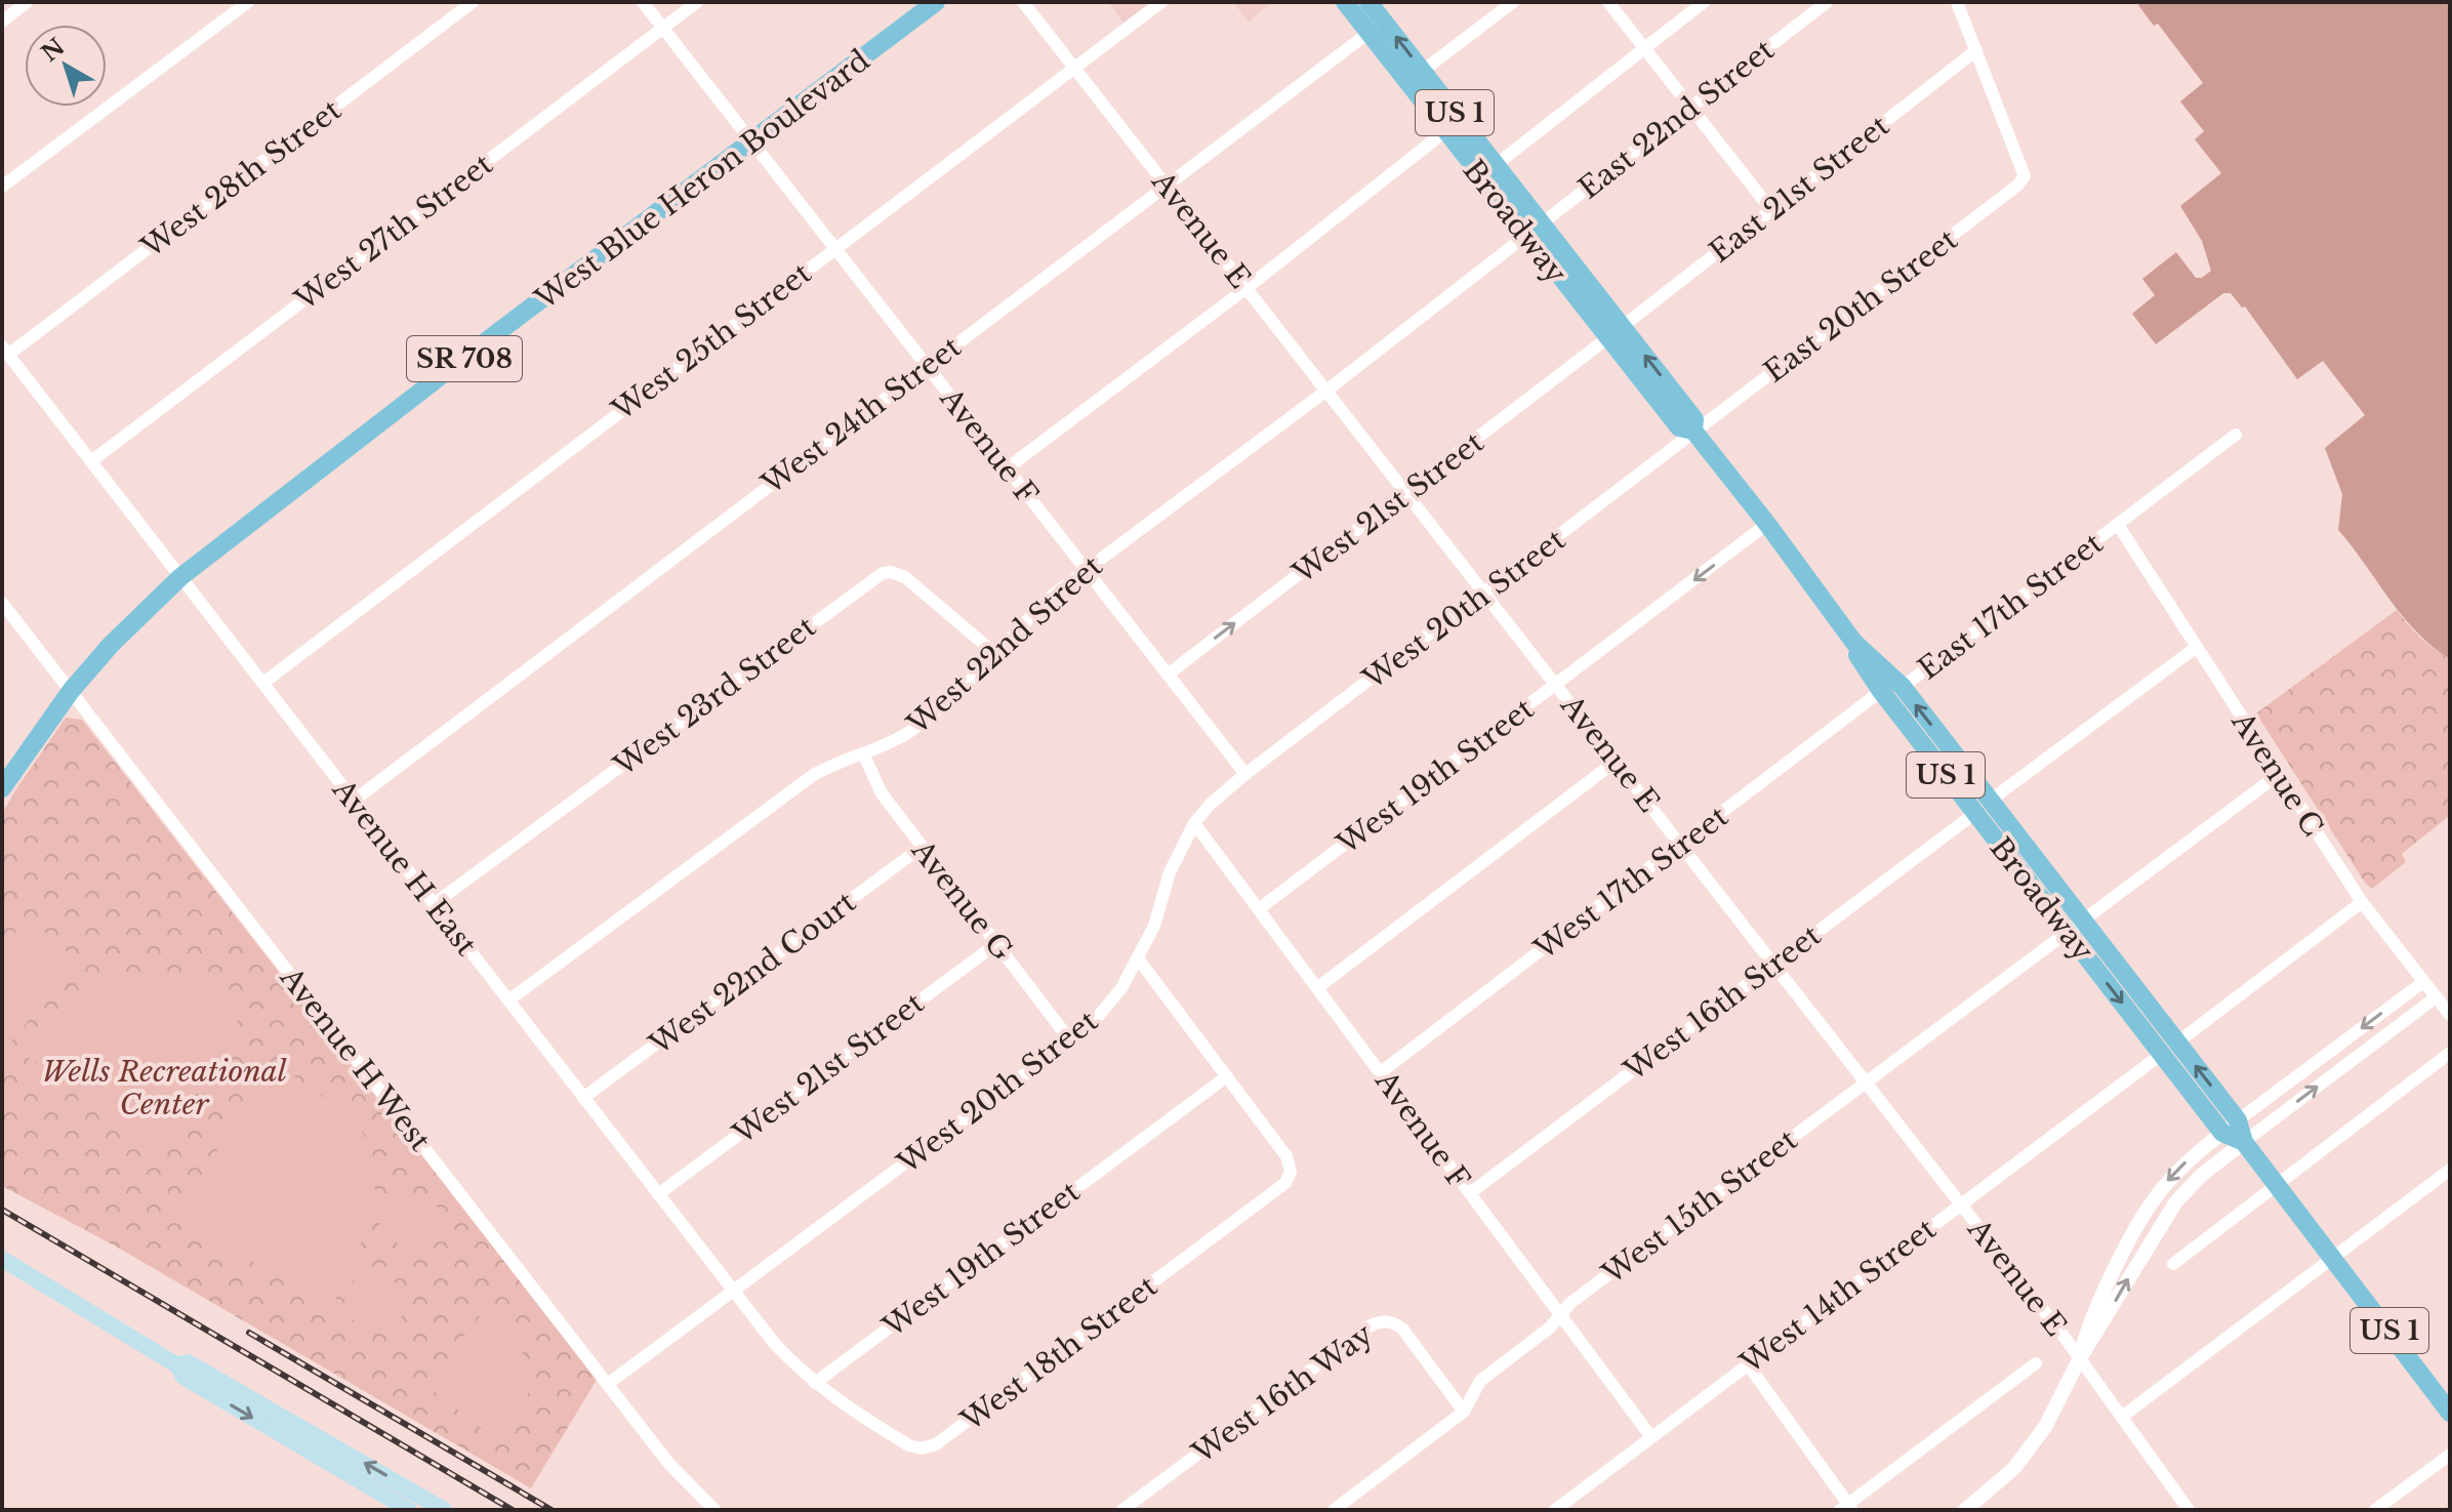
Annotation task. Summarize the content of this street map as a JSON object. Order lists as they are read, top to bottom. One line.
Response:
{"streets":{"main road":["US 1","West Blue Heron Boulevard","Broadway","SR 708"],"street":["East 22nd Street","West 28th Street","East 21st Street","Avenue E","West 27th Street","East 20th Street","West 25th Street","West 24th Street","Avenue F","West 21st Street","East 17th Street","West 20th Street","West 22nd Street","West 23rd Street","Avenue C","West 19th Street","Avenue H East","West 17th Street","Avenue G","West 22nd Court","West 16th Street","Avenue H West","West 15th Street","West 14th Street","West 18th Street","West 16th Way"]},"crossings":[["East 22nd Street","Broadway"],["East 22nd Street","West 22nd Street"],["West 28th Street","Avenue H East"],["West Blue Heron Boulevard","Avenue F"],["West Blue Heron Boulevard","Avenue H East"],["West Blue Heron Boulevard","Avenue H West"],["East 21st Street","Broadway"],["East 21st Street","East 20th Street"],["East 21st Street","West 21st Street"],["Broadway","East 20th Street"],["Broadway","West 24th Street"],["Broadway","West 21st Street"],["Broadway","East 17th Street"],["Broadway","West 20th Street"],["Broadway","West 22nd Street"],["Broadway","West 19th Street"],["Broadway","West 17th Street"],["Broadway","West 16th Street"],["Broadway","West 15th Street"],["Broadway","West 14th Street"],["Avenue E","West 25th Street"],["Avenue E","West 24th Street"],["Avenue E","West 21st Street"],["Avenue E","West 20th Street"],["Avenue E","West 22nd Street"],["Avenue E","West 19th Street"],["Avenue E","West 17th Street"],["Avenue E","West 16th Street"],["Avenue E","West 15th Street"],["Avenue E","West 14th Street"],["West 27th Street","Avenue F"],["West 27th Street","Avenue H East"],["East 20th Street","West 20th Street"],["West 25th Street","Avenue F"],["West 25th Street","Avenue H East"],["West 24th Street","Avenue F"],["West 24th Street","Avenue H East"],["Avenue F","West 21st Street"],["Avenue F","West 20th Street"],["Avenue F","West 22nd Street"],["Avenue F","West 19th Street"],["Avenue F","West 17th Street"],["Avenue F","West 16th Street"],["Avenue F","West 15th Street"],["Avenue F","West 14th Street"],["West 21st Street","Avenue H East"],["West 21st Street","Avenue G"],["East 17th Street","Avenue C"],["West 20th Street","Avenue H East"],["West 20th Street","Avenue G"],["West 20th Street","Avenue H West"],["West 22nd Street","West 23rd Street"],["West 22nd Street","Avenue H East"],["West 22nd Street","Avenue G"],["West 23rd Street","Avenue H East"],["Avenue C","West 16th Street"],["Avenue C","West 15th Street"],["Avenue C","West 14th Street"],["West 19th Street","Avenue H East"],["West 19th Street","West 18th Street"],["Avenue H East","West 22nd Court"],["Avenue H East","West 18th Street"],["Avenue G","West 22nd Court"],["West 15th Street","West 16th Way"]],"parks":["Wells Recreational Center"],"north":"top left"}
